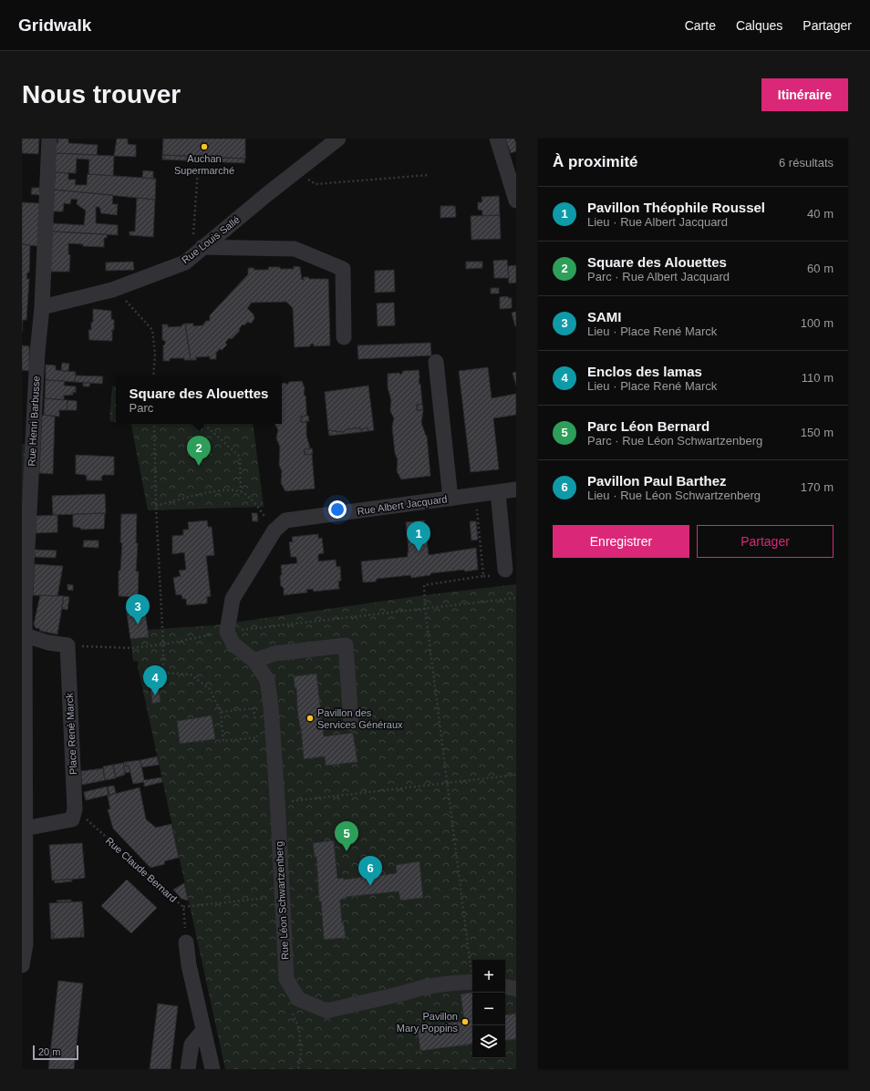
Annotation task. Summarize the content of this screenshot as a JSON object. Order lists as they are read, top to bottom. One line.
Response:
{"streets":{"street":["Rue Louis Sallé","Rue Henri Barbusse","Rue Albert Jacquard","Place René Marck","Rue Léon Schwartzenberg"],"path":["Rue Claude Bernard"]},"crossings":[["Rue Louis Sallé","Rue Henri Barbusse"],["Rue Albert Jacquard","Rue Léon Schwartzenberg"],["Place René Marck","Rue Claude Bernard"]],"places":["Auchan Supermarché","Pavillon des Services Généraux","Pavillon Mary Poppins"],"scale_bar":"20 m","page":{"header":"Gridwalk","nav":["Carte","Calques","Partager"],"buttons":["Itinéraire",["Enregistrer","Partager"]],"title":"Nous trouver","heading":["À proximité","6 résultats"],"list":[{"mark":"1","name":"Pavillon Théophile Roussel","note":"Lieu · Rue Albert Jacquard","value":"40 m"},{"mark":"2","name":"Square des Alouettes","note":"Parc · Rue Albert Jacquard","value":"60 m"},{"mark":"3","name":"SAMI","note":"Lieu · Place René Marck","value":"100 m"},{"mark":"4","name":"Enclos des lamas","note":"Lieu · Place René Marck","value":"110 m"},{"mark":"5","name":"Parc Léon Bernard","note":"Parc · Rue Léon Schwartzenberg","value":"150 m"},{"mark":"6","name":"Pavillon Paul Barthez","note":"Lieu · Rue Léon Schwartzenberg","value":"170 m"}],"popup":["Square des Alouettes","Parc"],"pins":["2","1","3","4","5","6"],"map_buttons":["+","−"],"scale":"20 m"}}
